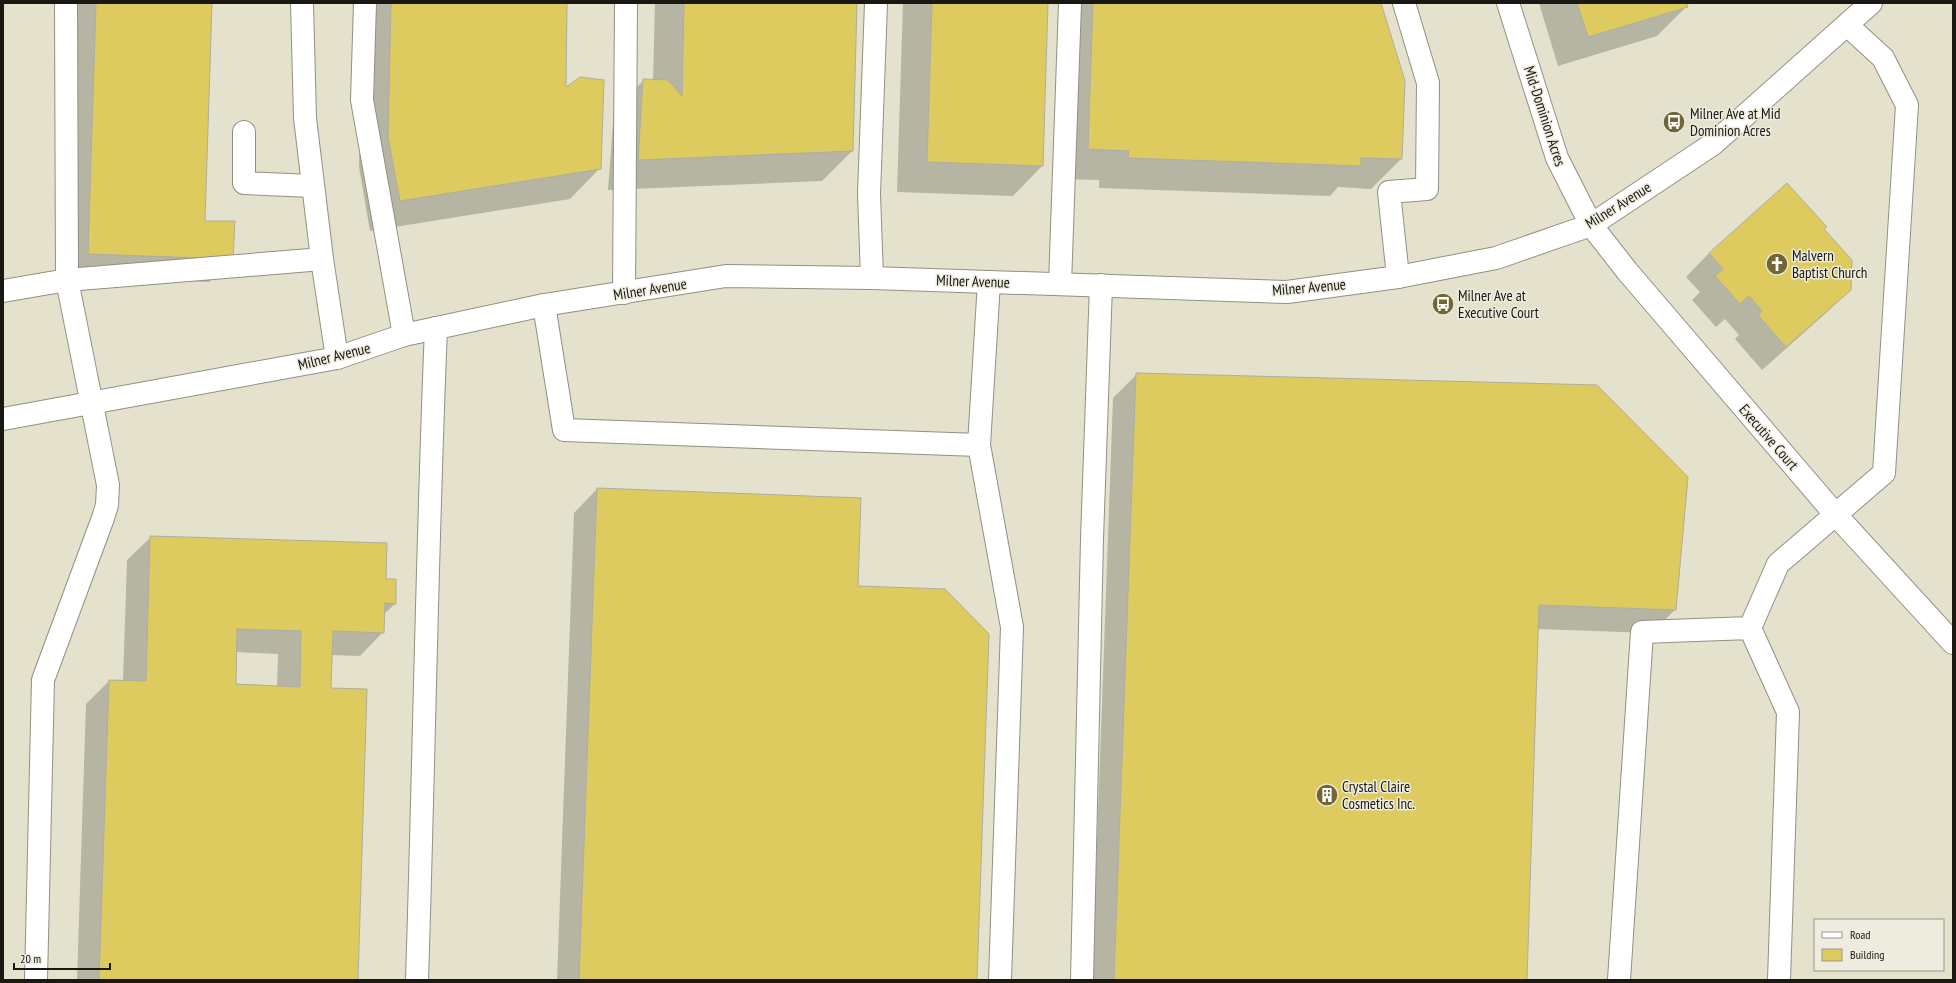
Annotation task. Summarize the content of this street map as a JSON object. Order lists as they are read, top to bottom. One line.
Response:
{"streets":{"main road":["Mid-Dominion Acres","Milner Avenue","Executive Court"]},"crossings":[["Mid-Dominion Acres","Milner Avenue"],["Mid-Dominion Acres","Executive Court"],["Milner Avenue","Executive Court"]],"places":{"bus stop":["Milner Ave at Mid Dominion Acres","Milner Ave at Executive Court"],"church":["Malvern Baptist Church"],"building":["Crystal Claire Cosmetics Inc."]},"legend":["Road","Building"],"scale_bar":"20 m"}
